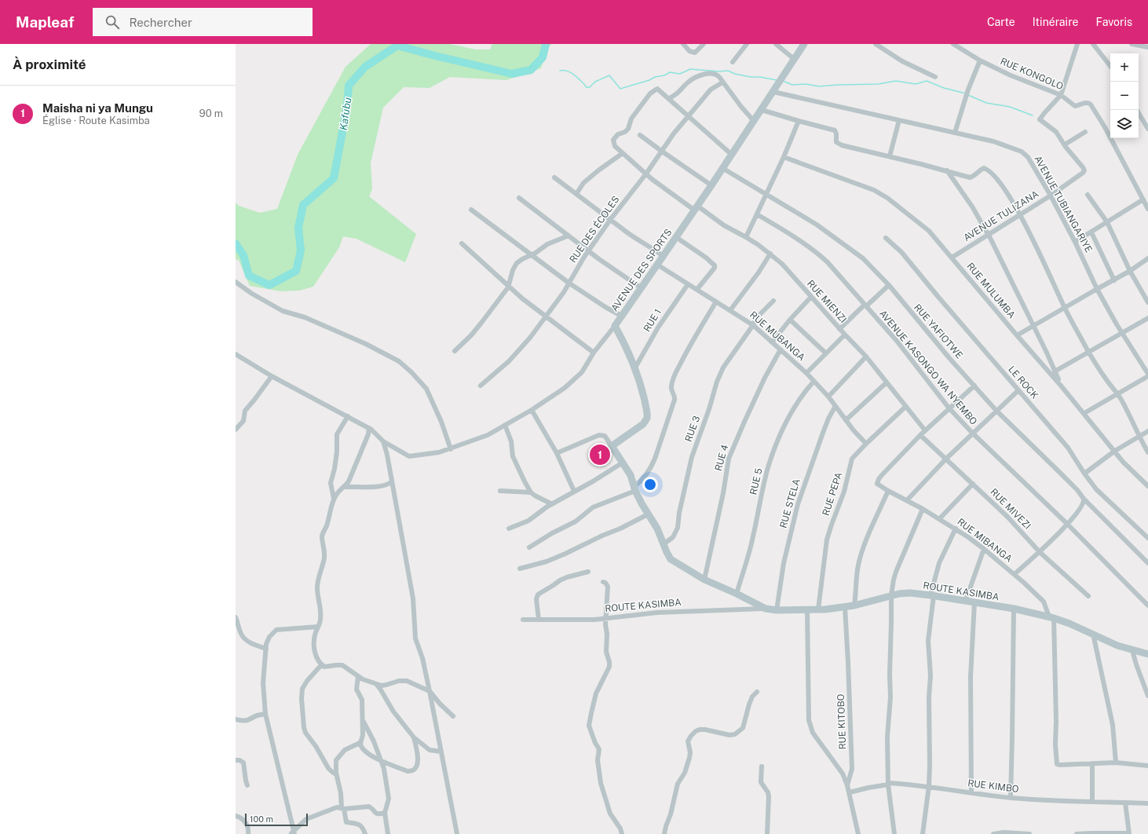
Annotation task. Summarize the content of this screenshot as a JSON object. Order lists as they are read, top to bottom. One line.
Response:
{"streets":{"street":["RUE KONGOLO","AVENUE TUBIANGARIYE","AVENUE TULIZANA","RUE DES ÉCOLES","AVENUE DES SPORTS","RUE MULUMBA","RUE MIENZI","RUE 1","RUE YAFIOTWE","RUE MUBANGA","AVENUE KASONGO WA NYEMBO","LE ROCK","RUE 3","RUE 4","RUE 5","RUE PEPA","RUE STELA","RUE MIVEZI","RUE MIBANGA","ROUTE KASIMBA","RUE KITOBO","RUE KIMBO"]},"crossings":[["RUE KONGOLO","AVENUE TULIZANA"],["AVENUE TUBIANGARIYE","AVENUE TULIZANA"],["AVENUE TUBIANGARIYE","AVENUE DES SPORTS"],["AVENUE TULIZANA","RUE MULUMBA"],["RUE DES ÉCOLES","RUE MIENZI"],["AVENUE DES SPORTS","RUE MIENZI"],["AVENUE DES SPORTS","RUE YAFIOTWE"],["AVENUE DES SPORTS","RUE MUBANGA"],["RUE MIENZI","RUE PEPA"],["RUE 1","RUE MUBANGA"],["RUE MUBANGA","RUE 3"],["RUE MUBANGA","RUE 4"],["RUE MUBANGA","RUE 5"],["RUE MUBANGA","RUE PEPA"],["RUE MUBANGA","RUE STELA"],["RUE 3","ROUTE KASIMBA"],["RUE 4","ROUTE KASIMBA"],["RUE 5","ROUTE KASIMBA"],["RUE PEPA","ROUTE KASIMBA"],["RUE STELA","ROUTE KASIMBA"],["RUE MIVEZI","RUE MIBANGA"],["RUE MIBANGA","ROUTE KASIMBA"],["ROUTE KASIMBA","RUE KITOBO"]],"water":["Kafubu"],"scale_bar":"100 m","page":{"header":"Mapleaf","search":"Rechercher","nav":["Carte","Itinéraire","Favoris"],"heading":"À proximité","map_buttons":["+","−"],"list":[{"mark":"1","name":"Maisha ni ya Mungu","note":"Église · Route Kasimba","value":"90 m"}],"pins":"1","scale":"100 m"}}
